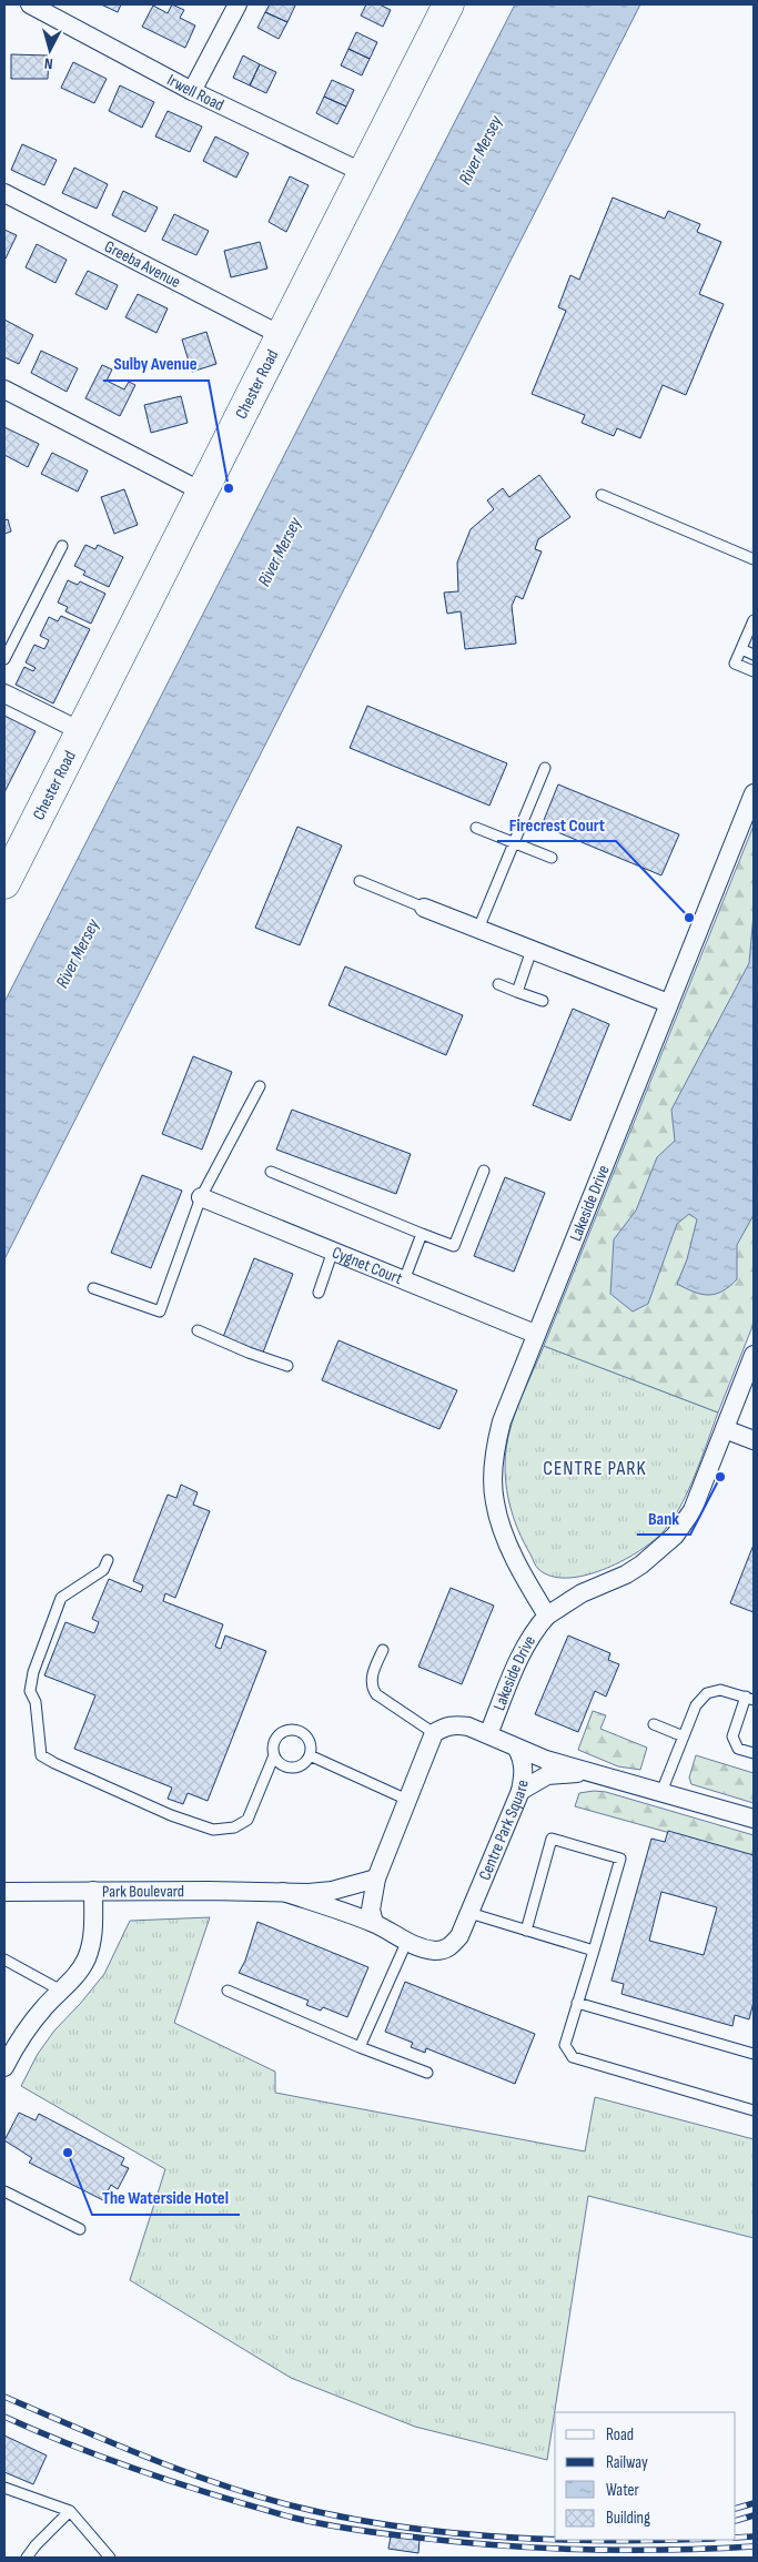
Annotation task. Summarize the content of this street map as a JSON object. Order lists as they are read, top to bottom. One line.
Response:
{"streets":{"highway":["Chester Road"],"street":["Irwell Road","Greeba Avenue","Lakeside Drive","Cygnet Court","Centre Park Square","Park Boulevard"]},"crossings":[["Irwell Road","Chester Road"],["Greeba Avenue","Chester Road"],["Lakeside Drive","Cygnet Court"],["Centre Park Square","Park Boulevard"]],"districts":["CENTRE PARK"],"water":["River Mersey"],"places":["Sulby Avenue","Firecrest Court","Bank","The Waterside Hotel"],"legend":["Road","Railway","Water","Building"],"north":"bottom"}
